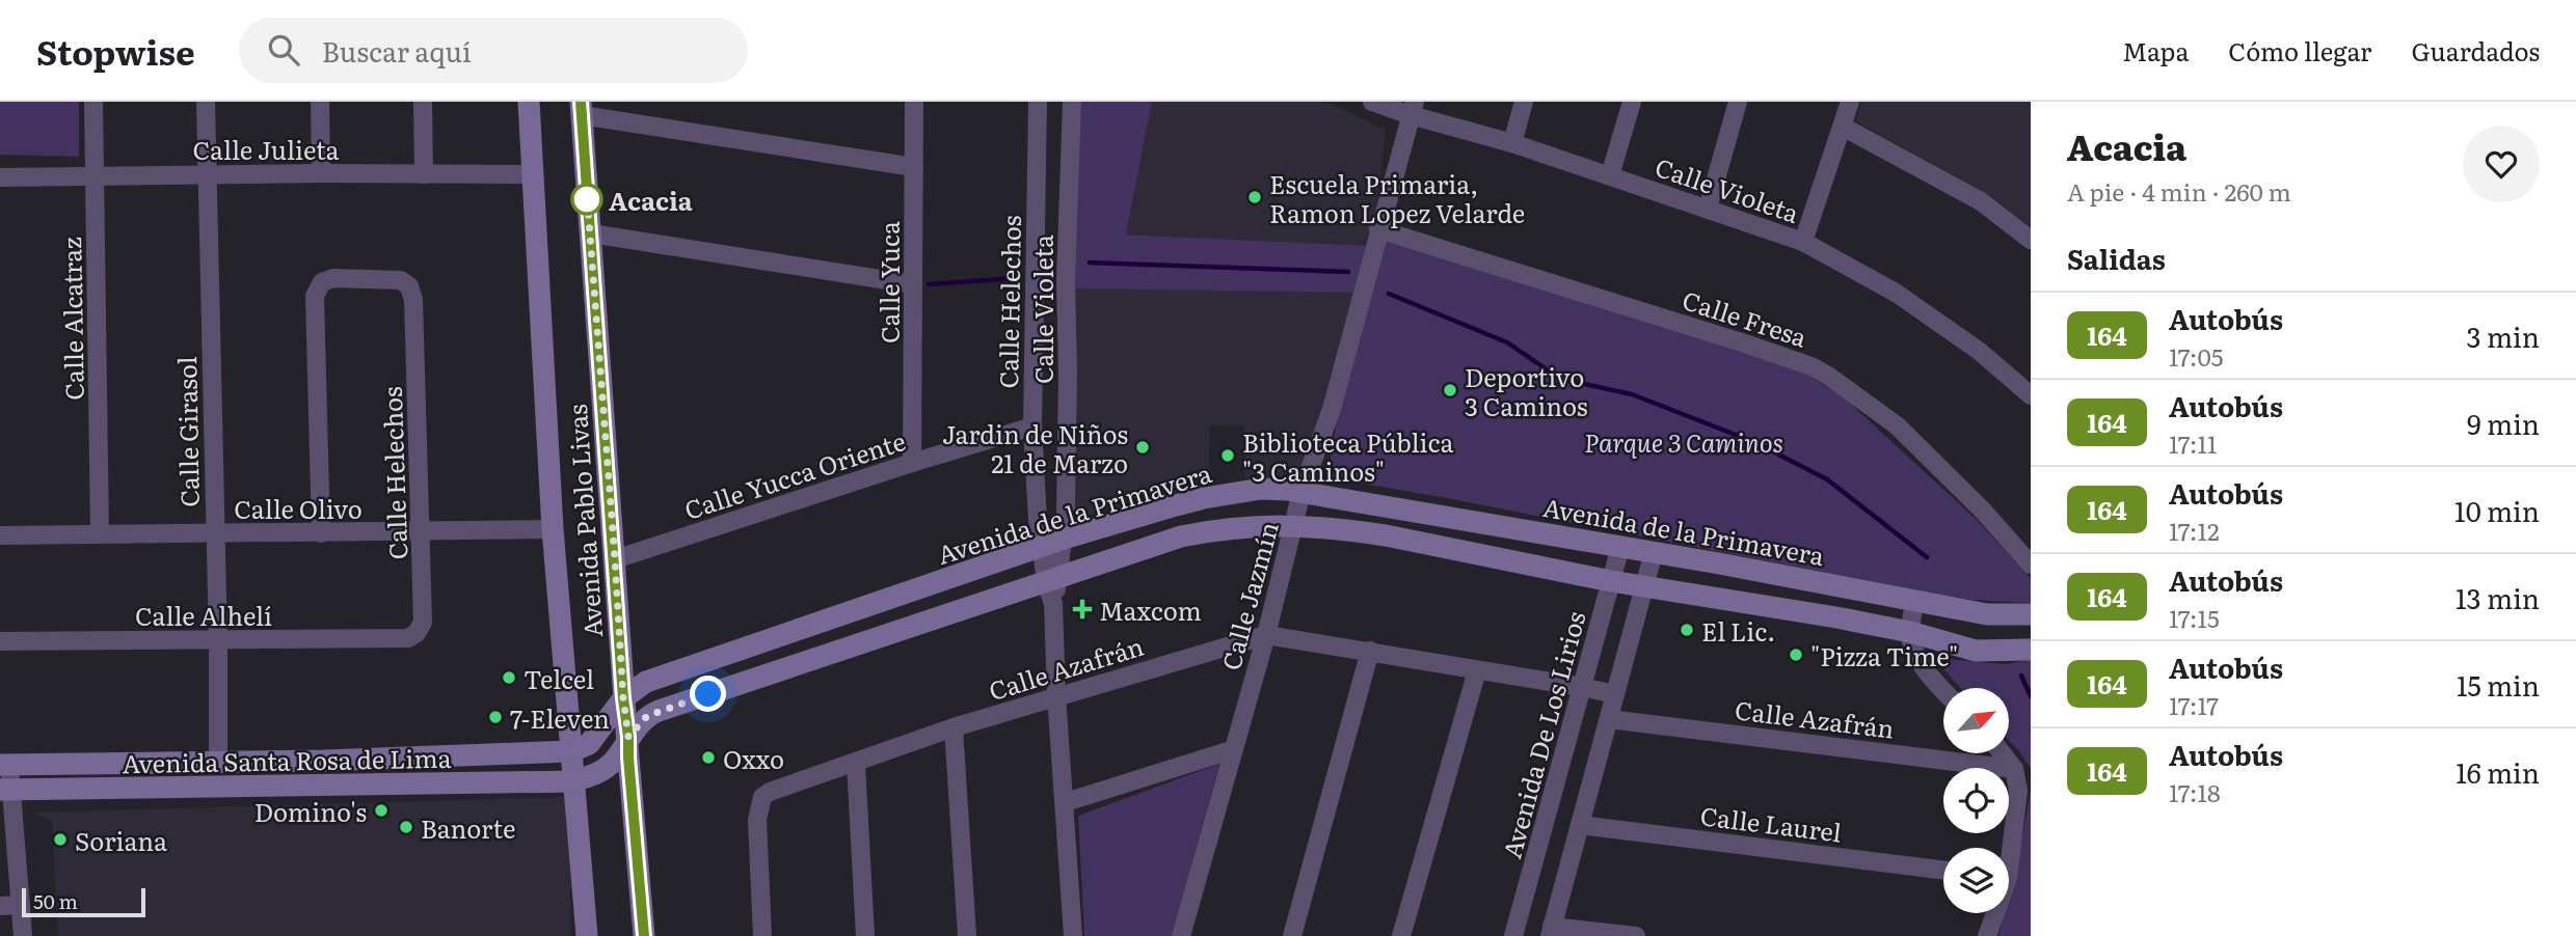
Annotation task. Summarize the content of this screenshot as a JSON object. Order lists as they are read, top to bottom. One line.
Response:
{"streets":{"street":["Calle Julieta","Calle Violeta","Calle Yuca","Calle Helechos","Calle Fresa","Calle Alcatraz","Calle Girasol","Calle Yucca Oriente","Calle Olivo","Avenida de la Primavera","Avenida Pablo Livas","Calle Jazmín","Calle Alhelí","Calle Azafrán","Avenida De Los Lirios","Avenida Santa Rosa de Lima","Calle Laurel"]},"crossings":[["Calle Julieta","Calle Alcatraz"],["Calle Julieta","Calle Girasol"],["Calle Julieta","Avenida Pablo Livas"],["Calle Violeta","Calle Helechos"],["Calle Violeta","Avenida de la Primavera"],["Calle Violeta","Calle Jazmín"],["Calle Yuca","Calle Yucca Oriente"],["Calle Helechos","Calle Yucca Oriente"],["Calle Helechos","Calle Olivo"],["Calle Helechos","Avenida de la Primavera"],["Calle Helechos","Calle Alhelí"],["Calle Helechos","Calle Azafrán"],["Calle Fresa","Calle Jazmín"],["Calle Alcatraz","Calle Olivo"],["Calle Girasol","Calle Olivo"],["Calle Girasol","Calle Alhelí"],["Calle Girasol","Avenida Santa Rosa de Lima"],["Calle Yucca Oriente","Avenida Pablo Livas"],["Calle Olivo","Avenida Pablo Livas"],["Avenida de la Primavera","Avenida Pablo Livas"],["Avenida de la Primavera","Calle Jazmín"],["Avenida de la Primavera","Avenida De Los Lirios"],["Avenida Pablo Livas","Avenida Santa Rosa de Lima"],["Calle Jazmín","Calle Azafrán"],["Calle Azafrán","Avenida De Los Lirios"]],"parks":["Parque 3 Caminos"],"places":{"other":["Escuela Primaria, Ramon Lopez Velarde","Acacia","Deportivo 3 Caminos","Jardin de Niños 21 de Marzo","Biblioteca Pública \"3 Caminos\"","El Lic.","\"Pizza Time\"","Telcel","7-Eleven","Oxxo","Domino's","Banorte","Soriana"],"health":["Maxcom"]},"lines":["bus line 164"],"scale_bar":"50 m","north":"top right","page":{"header":"Stopwise","search":"Buscar aquí","nav":["Mapa","Cómo llegar","Guardados"],"heading":[["Acacia","A pie · 4 min · 260 m"],"Salidas"],"list":[{"mark":"164","name":"Autobús","note":"17:05","value":"3 min"},{"mark":"164","name":"Autobús","note":"17:11","value":"9 min"},{"mark":"164","name":"Autobús","note":"17:12","value":"10 min"},{"mark":"164","name":"Autobús","note":"17:15","value":"13 min"},{"mark":"164","name":"Autobús","note":"17:17","value":"15 min"},{"mark":"164","name":"Autobús","note":"17:18","value":"16 min"}],"scale":"50 m"}}
